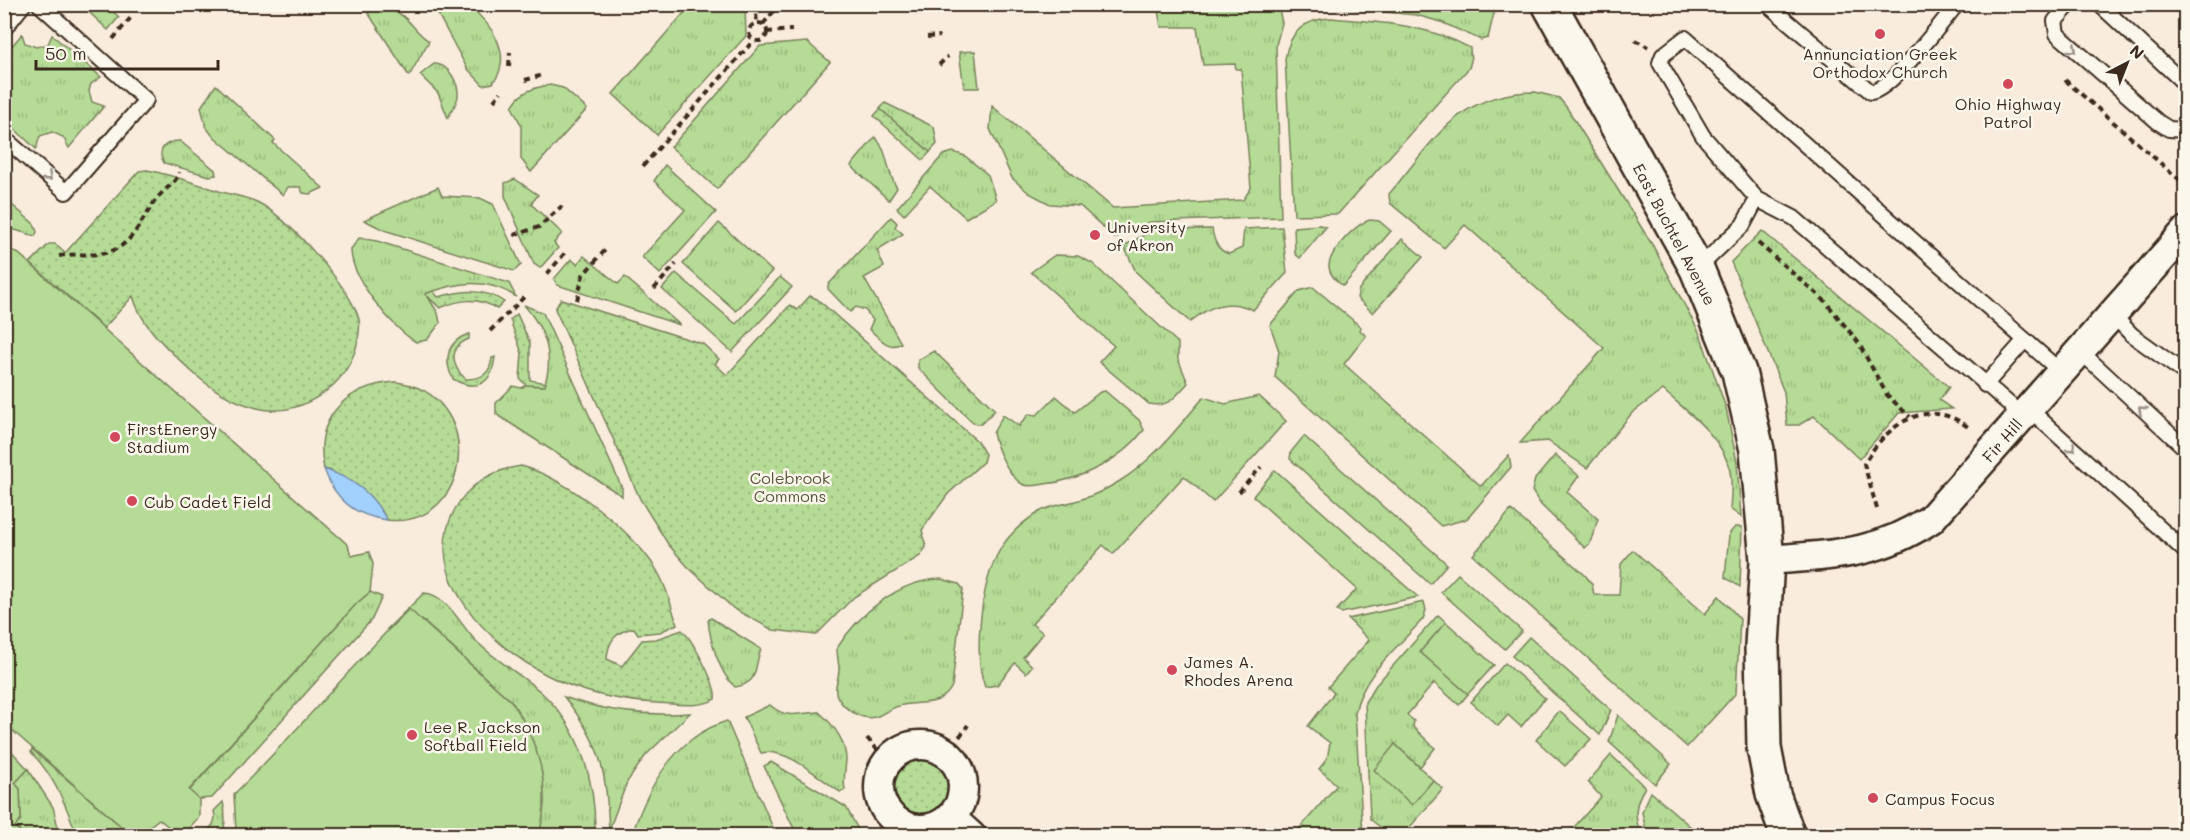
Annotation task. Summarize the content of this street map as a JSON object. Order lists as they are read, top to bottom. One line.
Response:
{"streets":{"main road":["East Buchtel Avenue"],"street":["Fir Hill"]},"crossings":[["East Buchtel Avenue","Fir Hill"]],"parks":["Colebrook Commons"],"places":["Annunciation Greek Orthodox Church","Ohio Highway Patrol","University of Akron","FirstEnergy Stadium","Cub Cadet Field","James A. Rhodes Arena","Lee R. Jackson Softball Field","Campus Focus"],"scale_bar":"50 m","north":"top right"}
